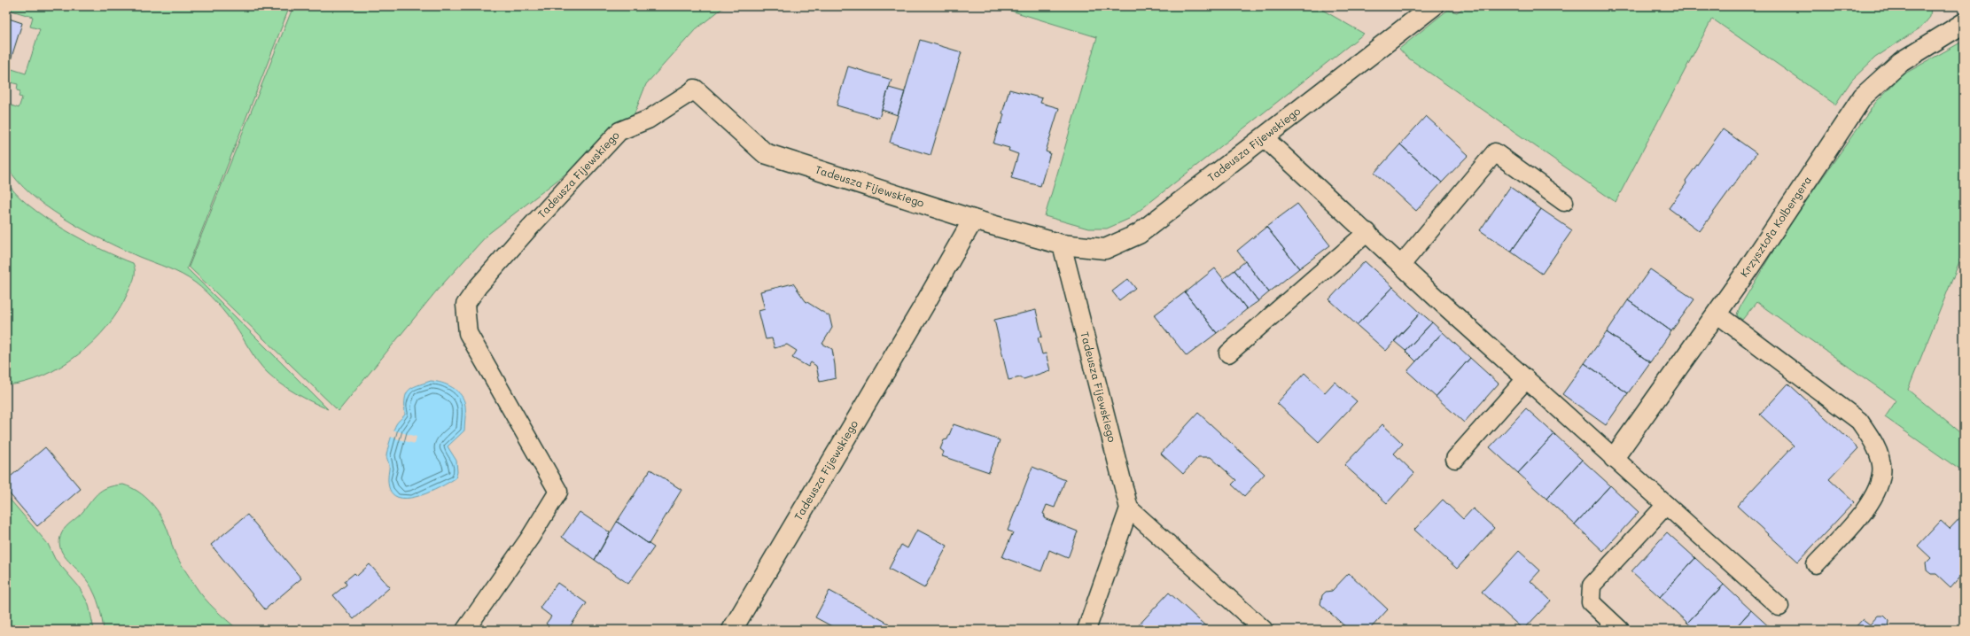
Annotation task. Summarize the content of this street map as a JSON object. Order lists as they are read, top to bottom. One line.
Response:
{"streets":{"street":["Tadeusza Fijewskiego","Krzysztofa Kolbergera"]}}
